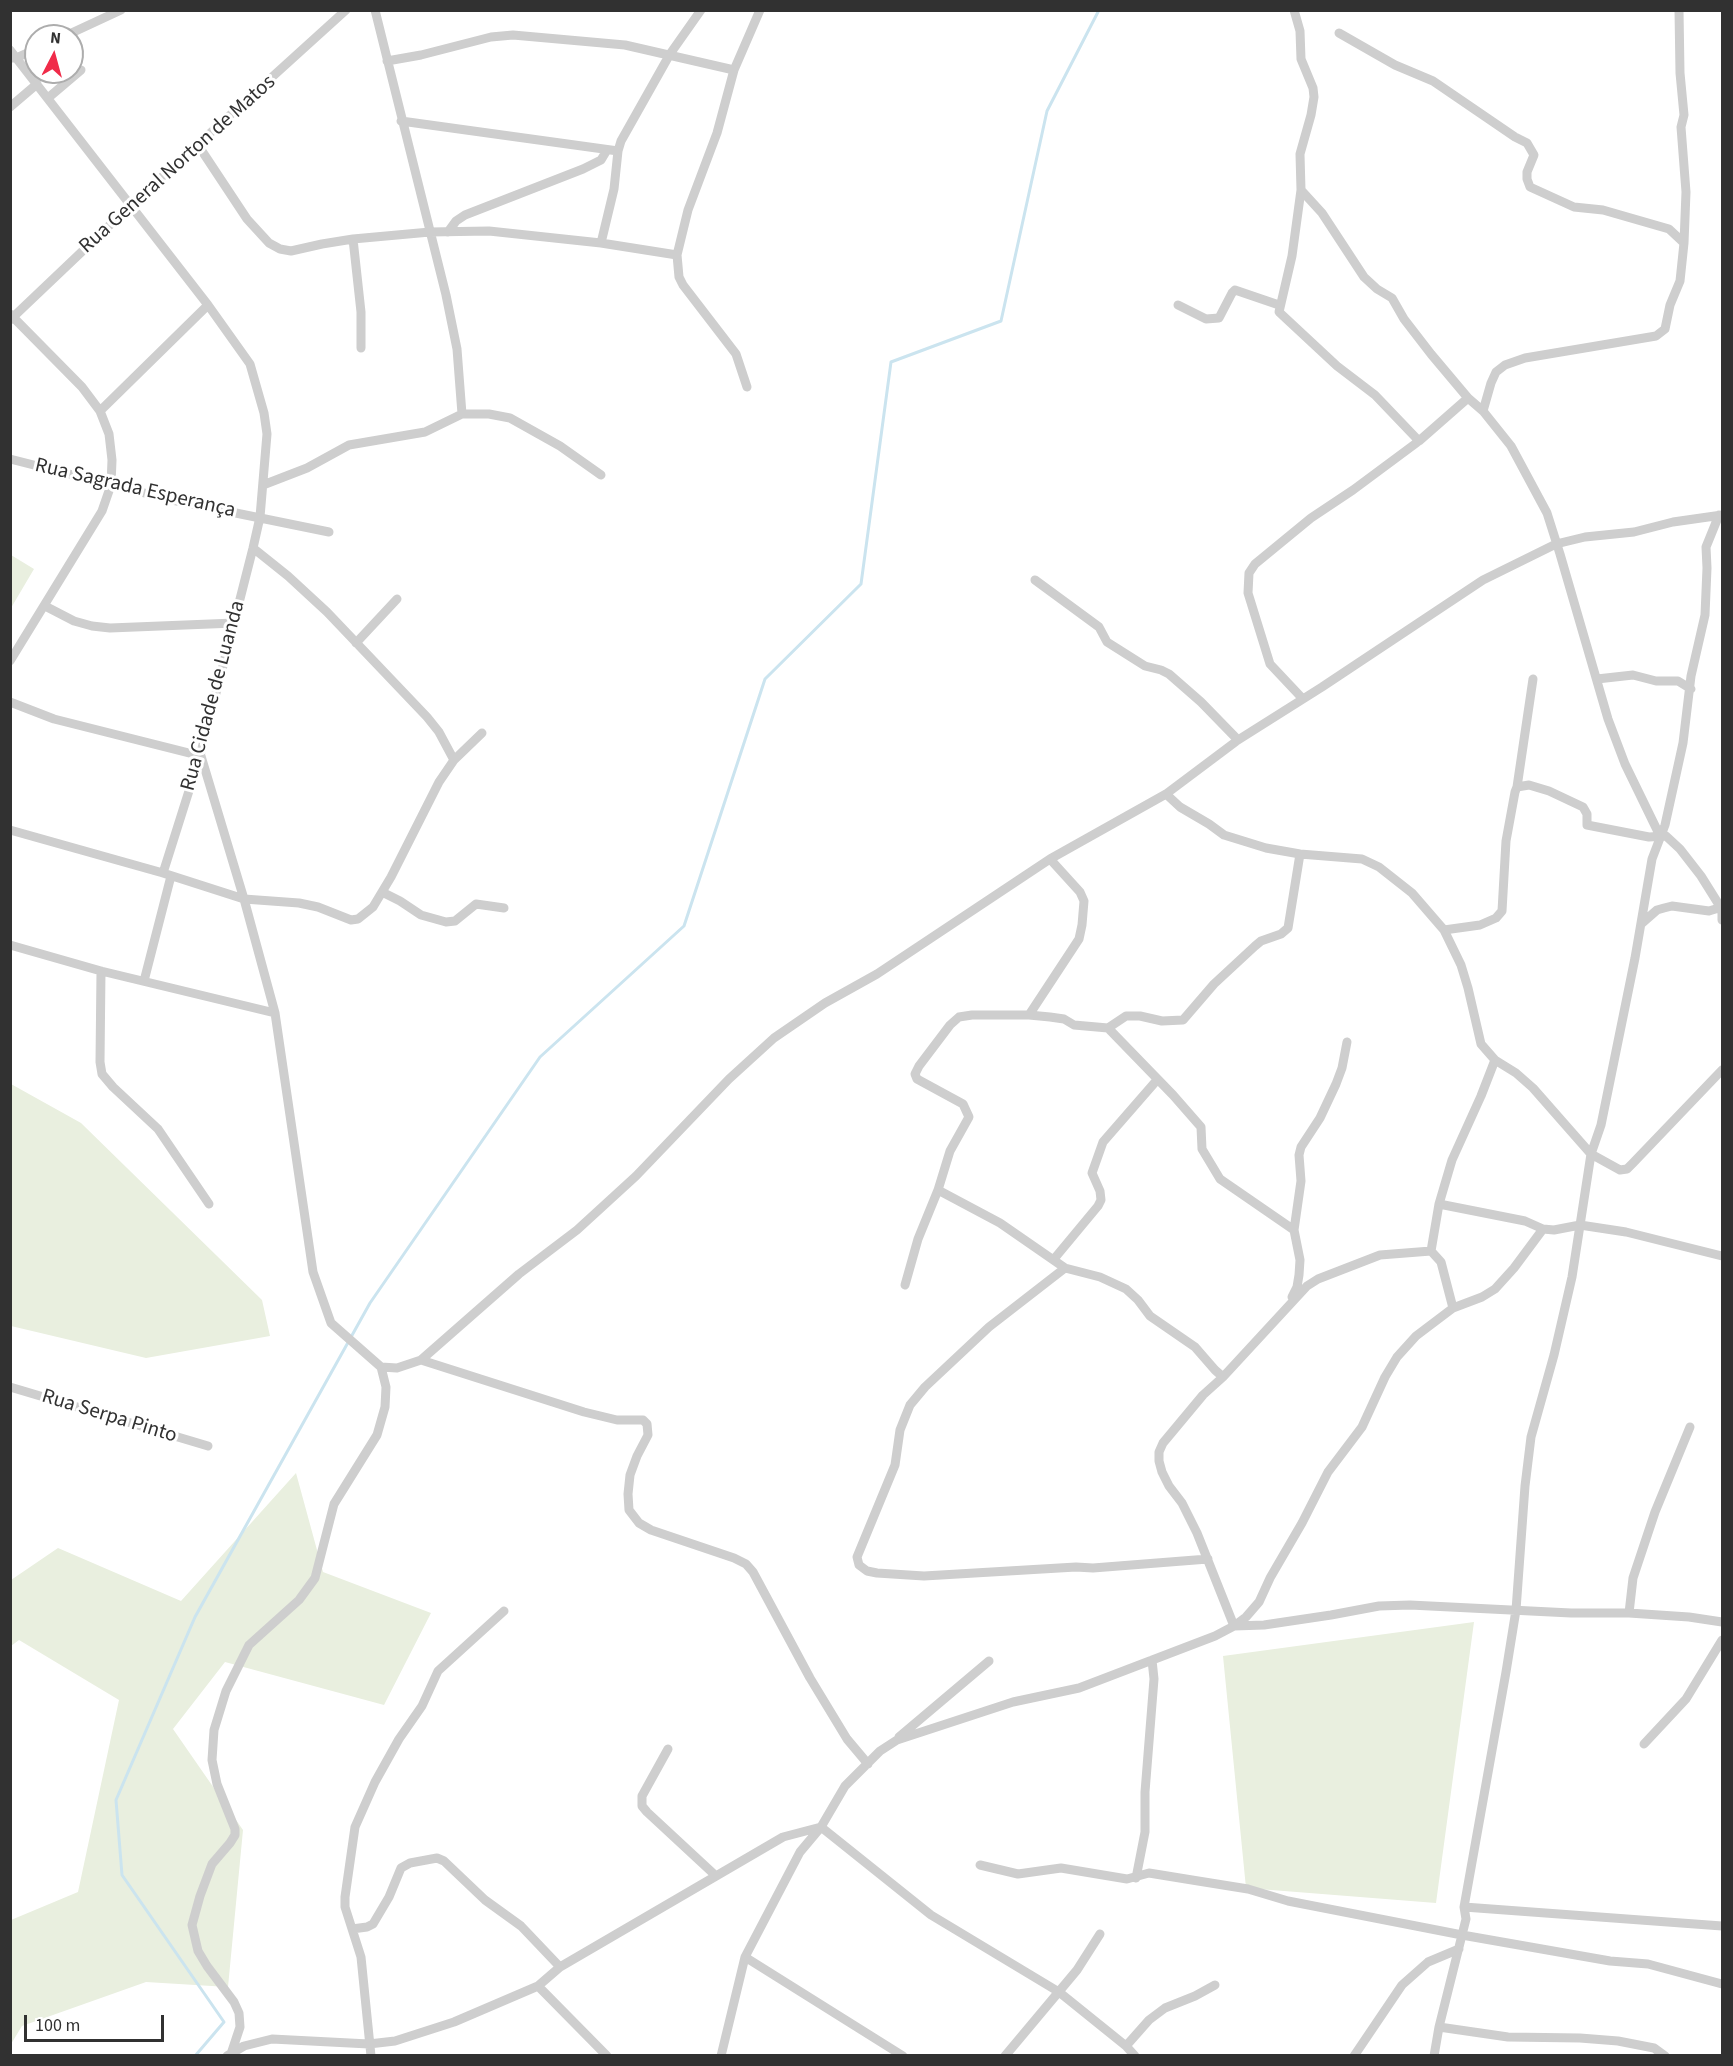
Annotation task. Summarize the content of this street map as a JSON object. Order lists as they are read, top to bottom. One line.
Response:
{"streets":{"street":["Rua General Norton de Matos","Rua Sagrada Esperança","Rua Cidade de Luanda","Rua Serpa Pinto"]},"crossings":[["Rua General Norton de Matos","Rua Cidade de Luanda"],["Rua Sagrada Esperança","Rua Cidade de Luanda"]],"scale_bar":"100 m","north":"top"}
